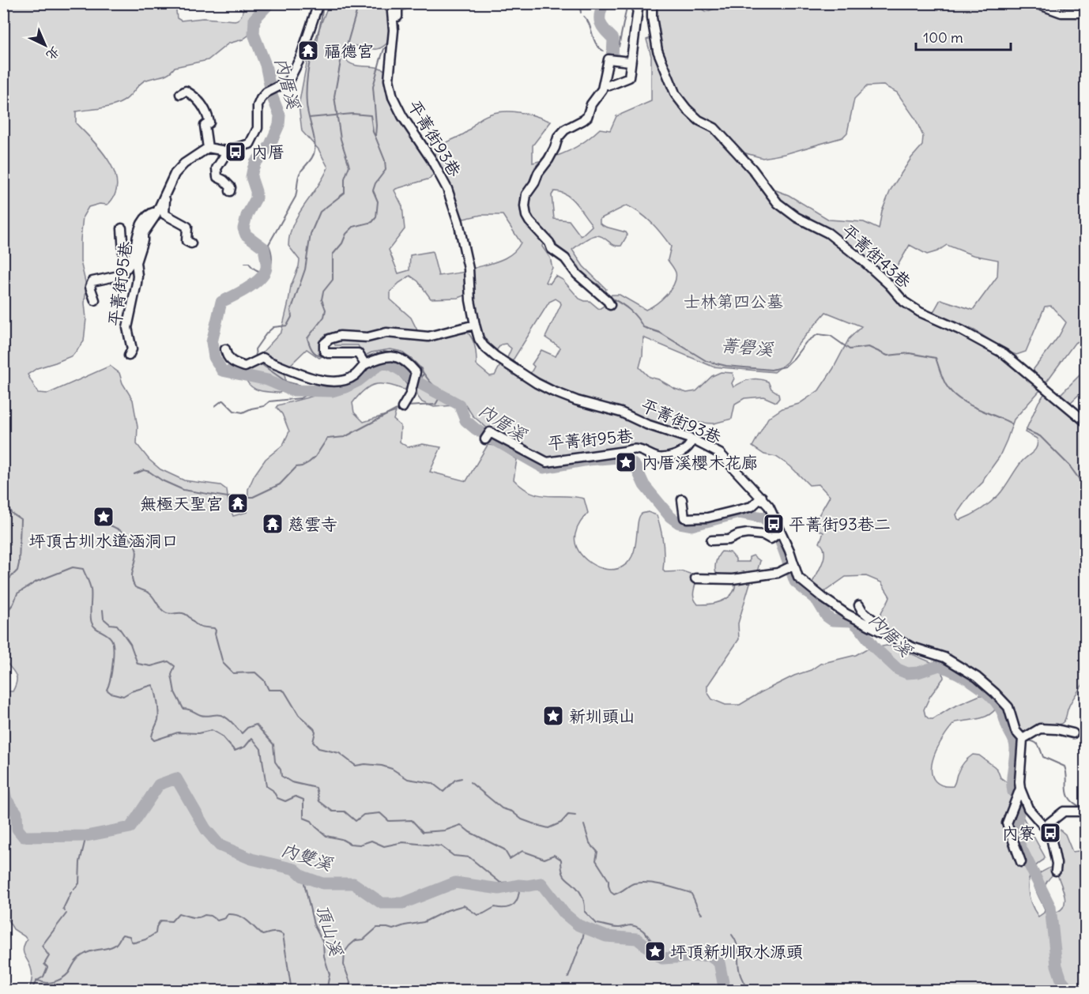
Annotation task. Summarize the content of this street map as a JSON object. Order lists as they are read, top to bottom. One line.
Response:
{"streets":{"street":["平菁街93巷","平菁街43巷","平菁街95巷"]},"crossings":[["平菁街93巷","平菁街95巷"]],"water":["內厝溪","菁礐溪","內雙溪","頂山溪"],"parks":["士林第四公墓"],"places":{"temple":["福德宮","無極天聖宮","慈雲寺"],"bus stop":["內厝","平菁街93巷二","內寮"],"place":["內厝溪櫻木花廊","坪頂古圳水道涵洞口","新圳頭山","坪頂新圳取水源頭"]},"scale_bar":"100 m","north":"bottom right"}
